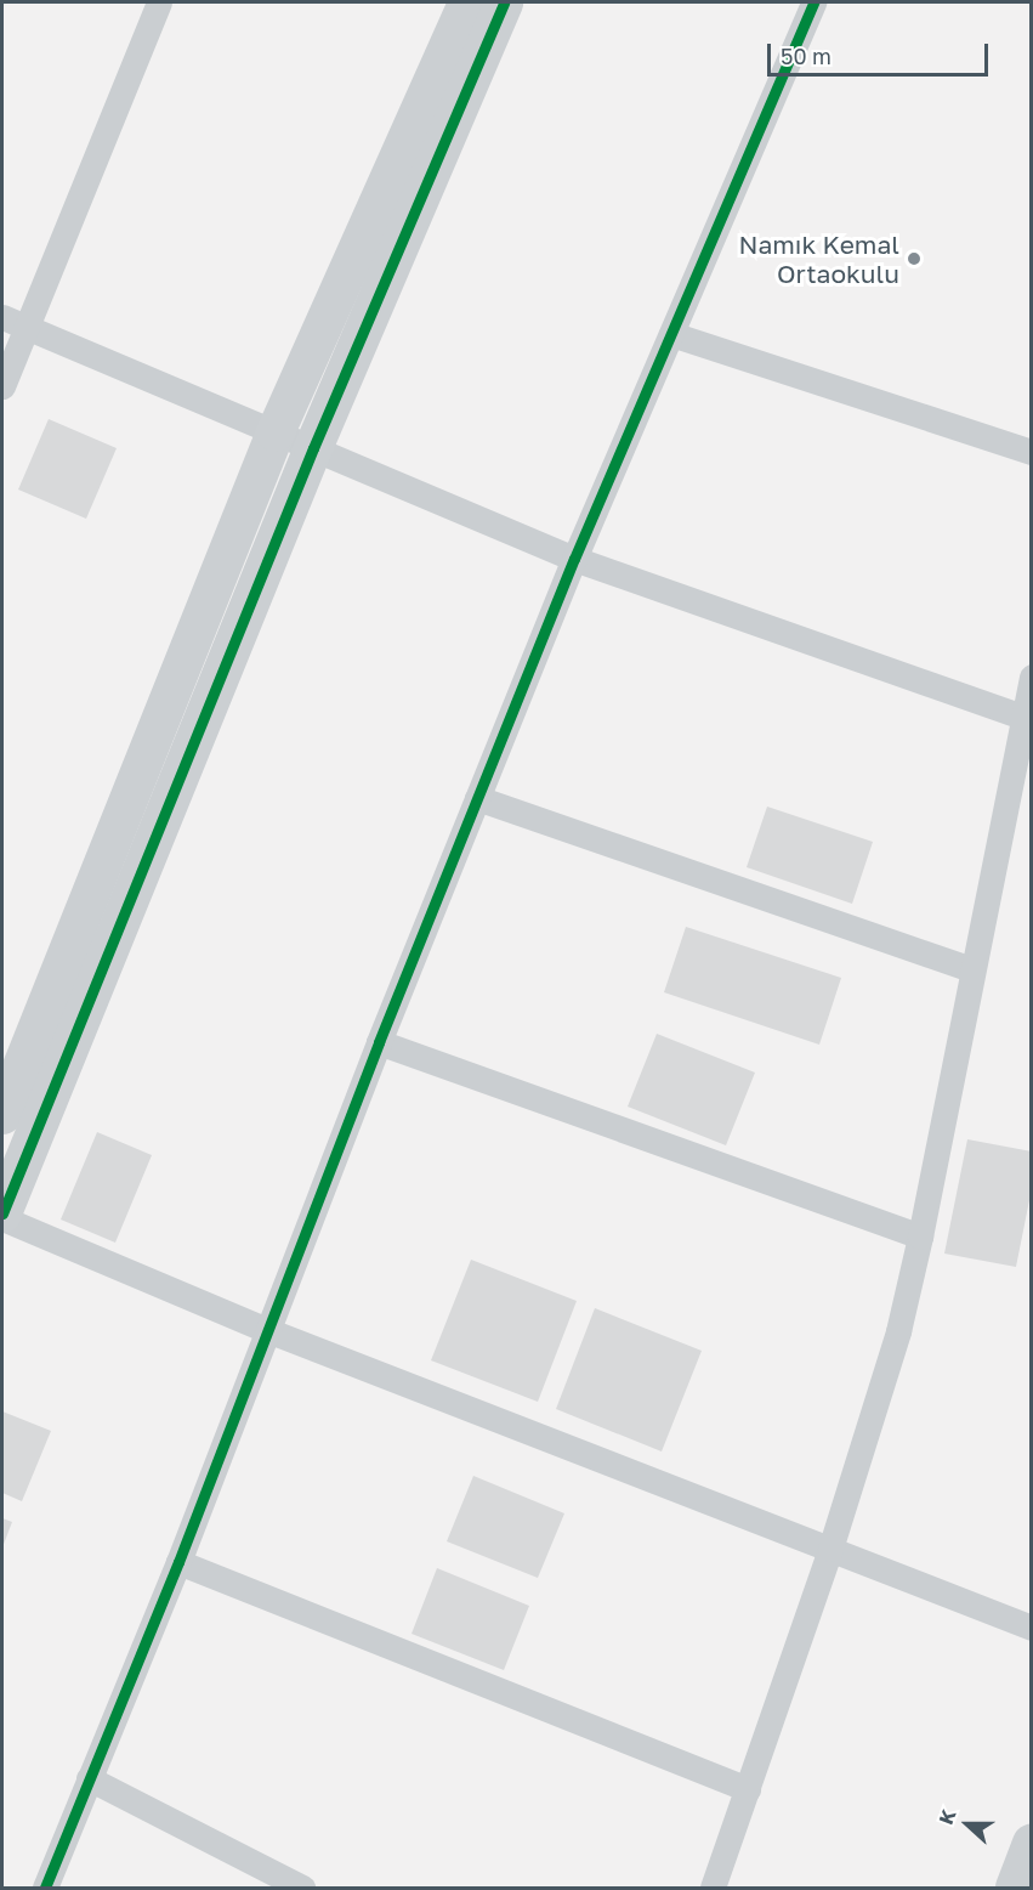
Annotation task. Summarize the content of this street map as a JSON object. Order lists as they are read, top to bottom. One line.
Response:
{"places":["Namık Kemal Ortaokulu"],"scale_bar":"50 m","north":"left"}
